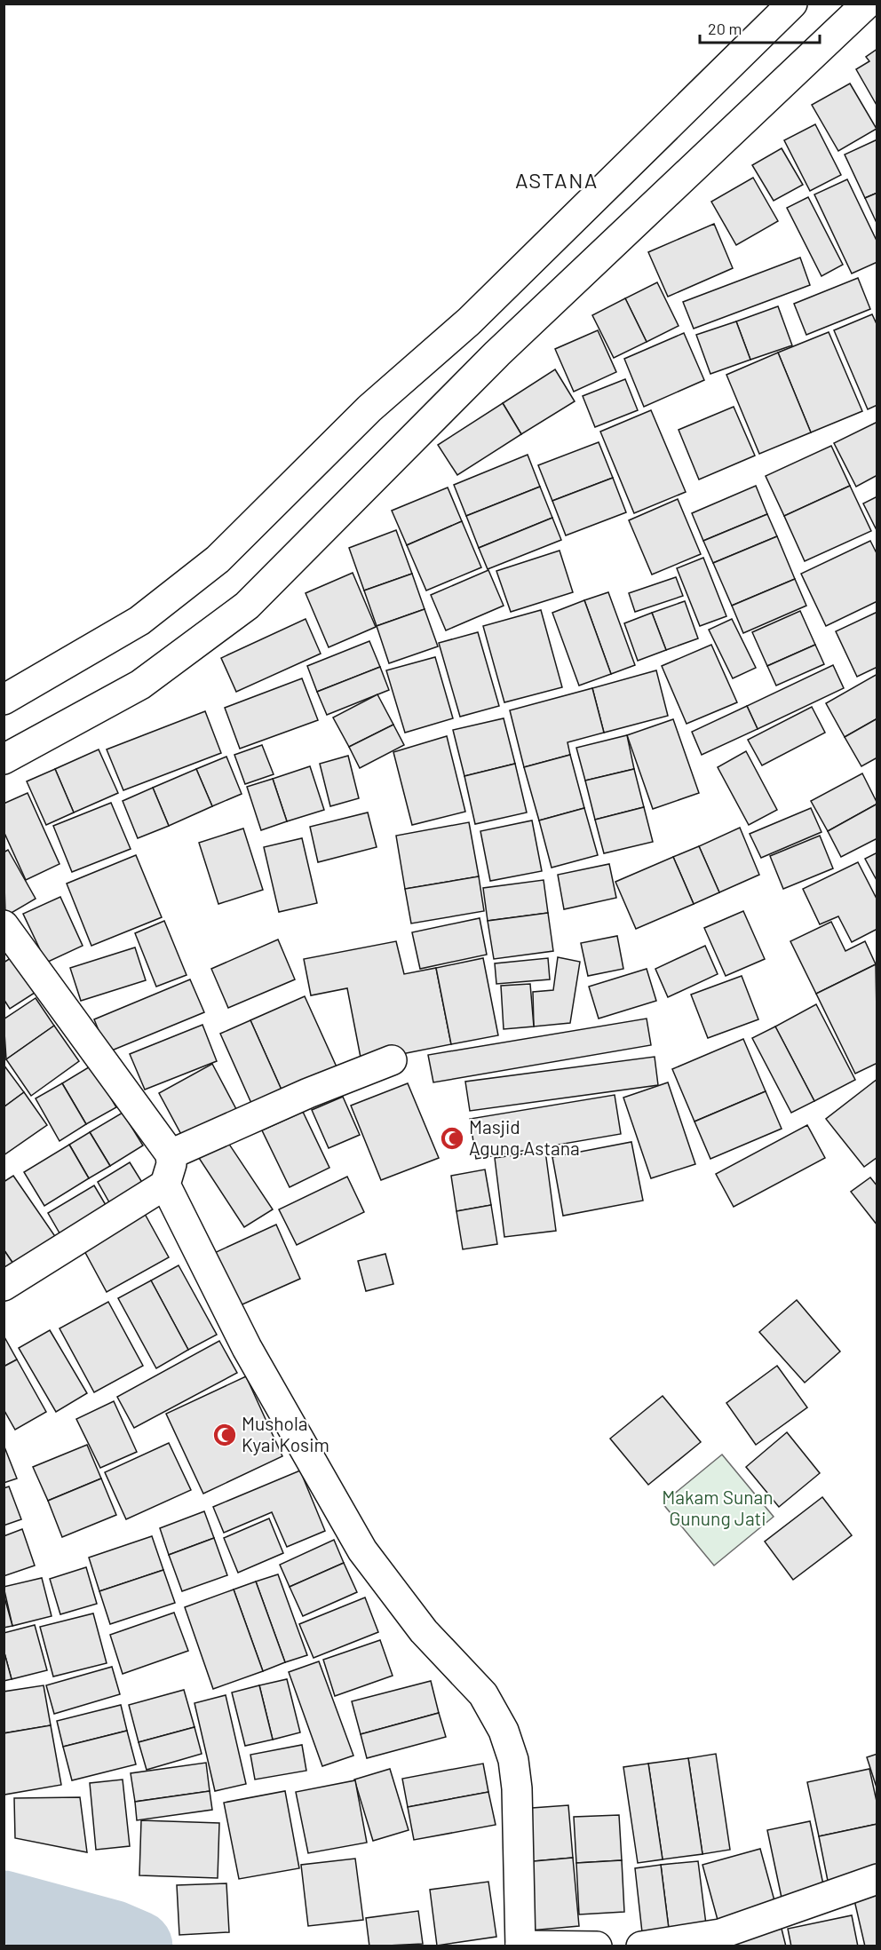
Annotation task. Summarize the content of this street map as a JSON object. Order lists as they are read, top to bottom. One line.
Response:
{"districts":["ASTANA"],"parks":["Makam Sunan Gunung Jati"],"places":{"mosque":["Masjid Agung Astana","Mushola Kyai Kosim"]},"scale_bar":"20 m"}
